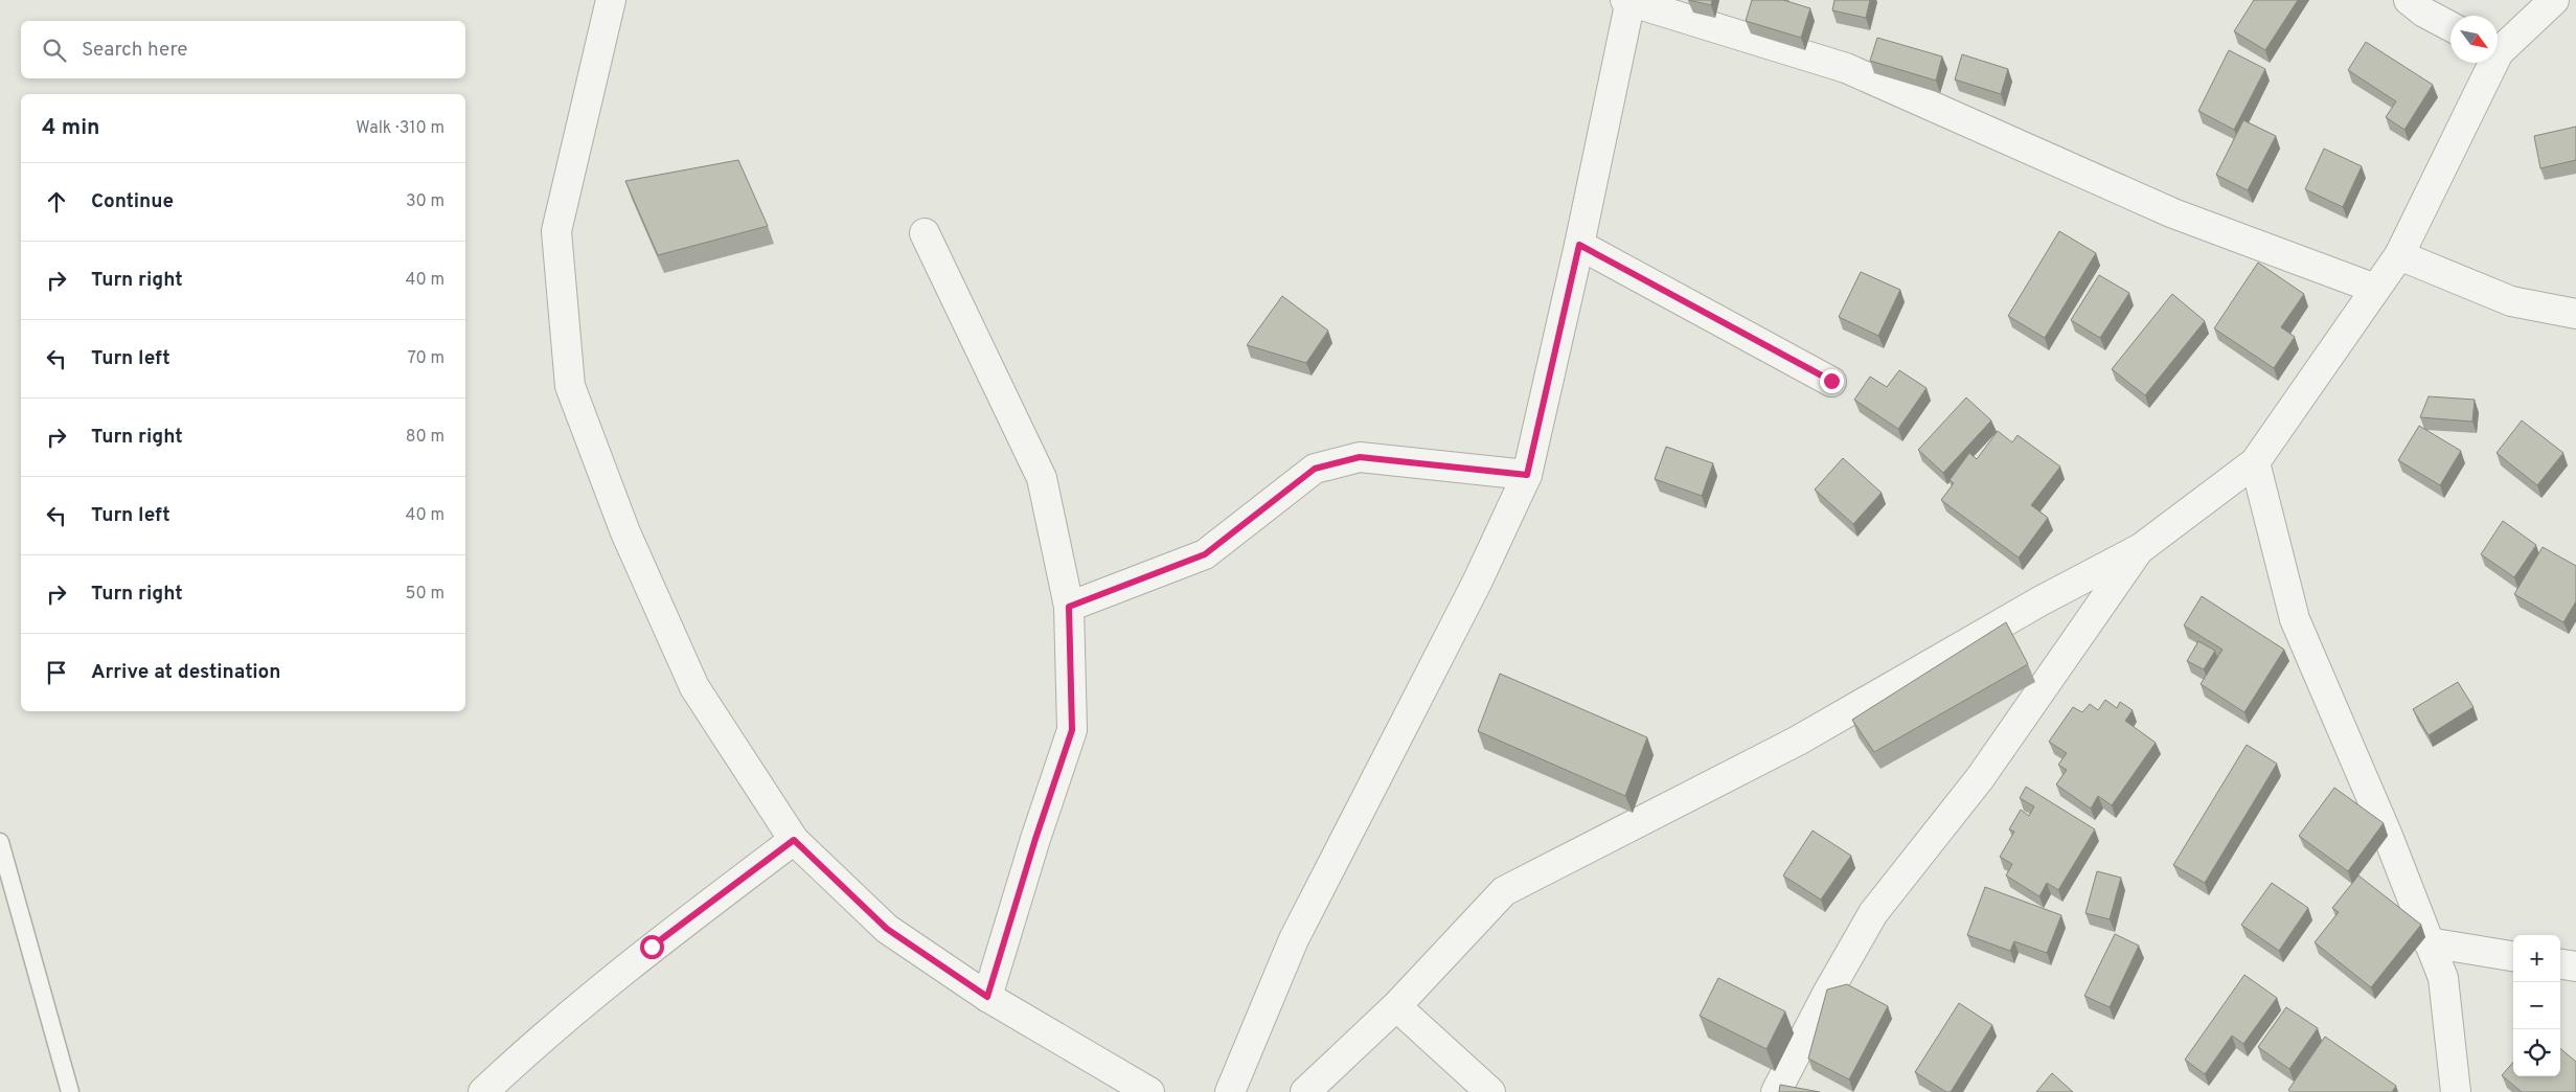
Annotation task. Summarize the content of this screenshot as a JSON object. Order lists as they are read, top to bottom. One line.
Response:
{"north":"bottom right","page":{"search":"Search here","heading":["4 min","Walk · 310 m"],"list":[["Continue","30 m"],["Turn right","40 m"],["Turn left","70 m"],["Turn right","80 m"],["Turn left","40 m"],["Turn right","50 m"],"Arrive at destination"],"map_buttons":["+","−"]}}
